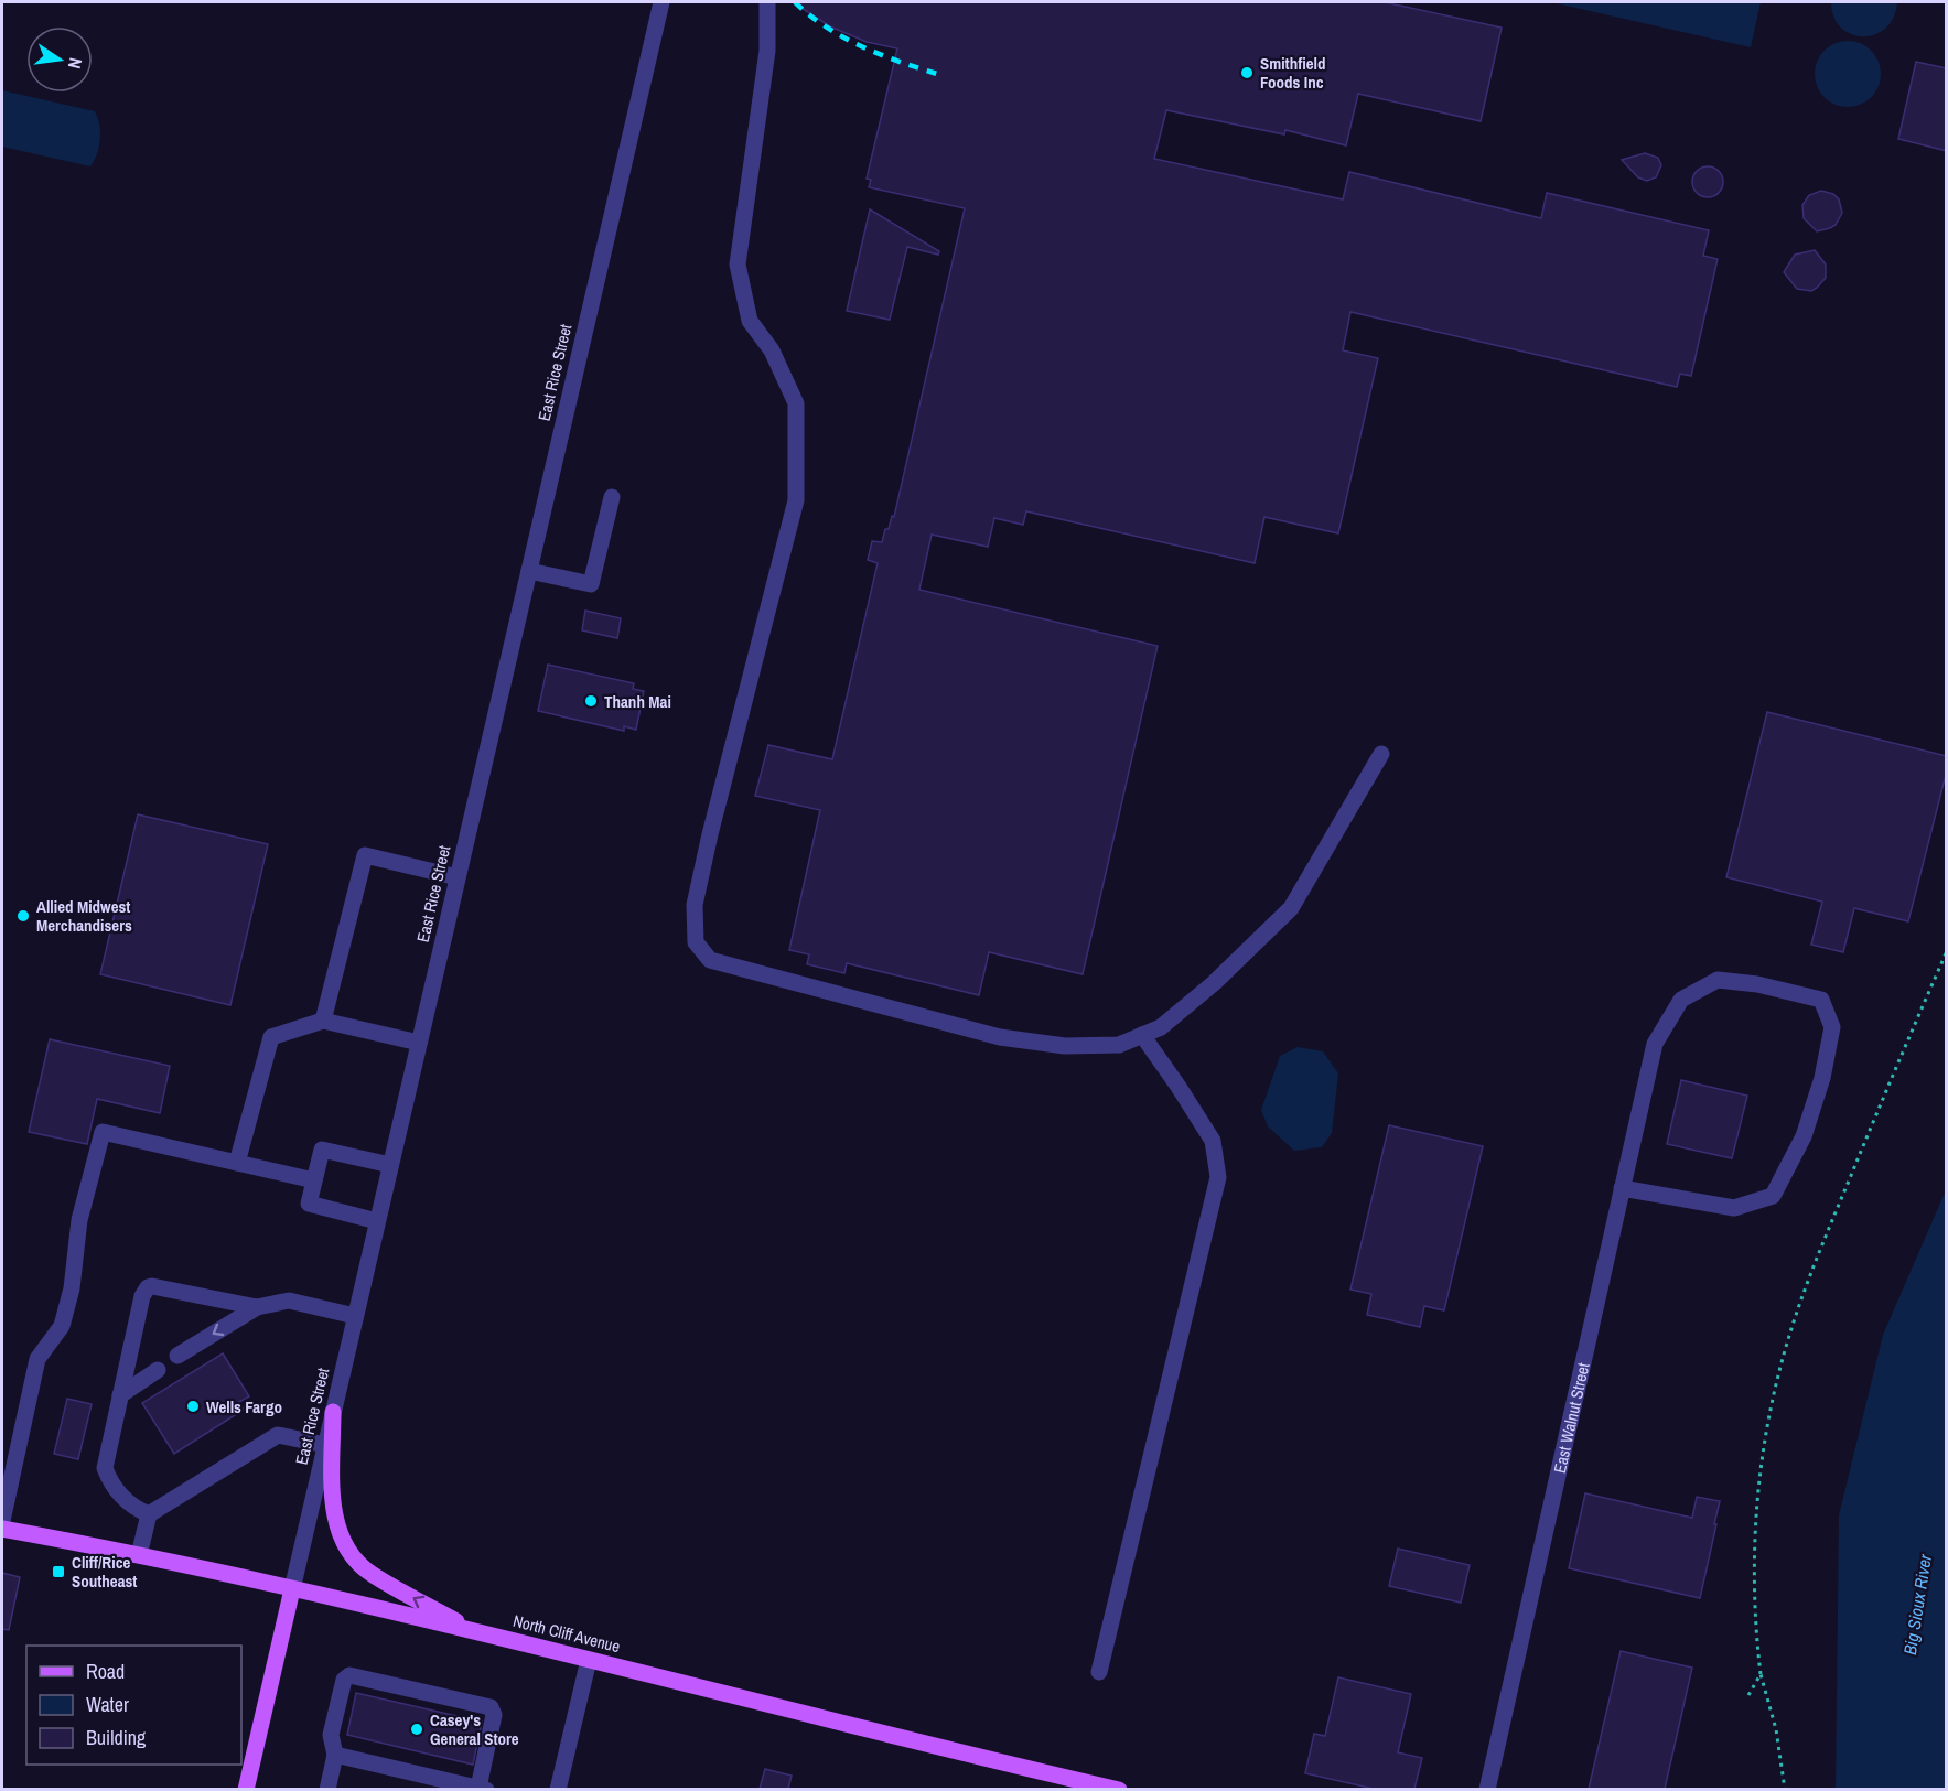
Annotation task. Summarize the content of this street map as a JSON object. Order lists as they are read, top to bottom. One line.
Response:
{"streets":{"main road":["East Rice Street","North Cliff Avenue"],"street":["East Walnut Street"]},"crossings":[["East Rice Street","North Cliff Avenue"]],"water":["Big Sioux River"],"places":{"other":["Smithfield Foods Inc","Thanh Mai","Allied Midwest Merchandisers","Wells Fargo","Casey's General Store"],"transit":["Cliff/Rice Southeast"]},"legend":["Road","Water","Building"],"north":"right"}
